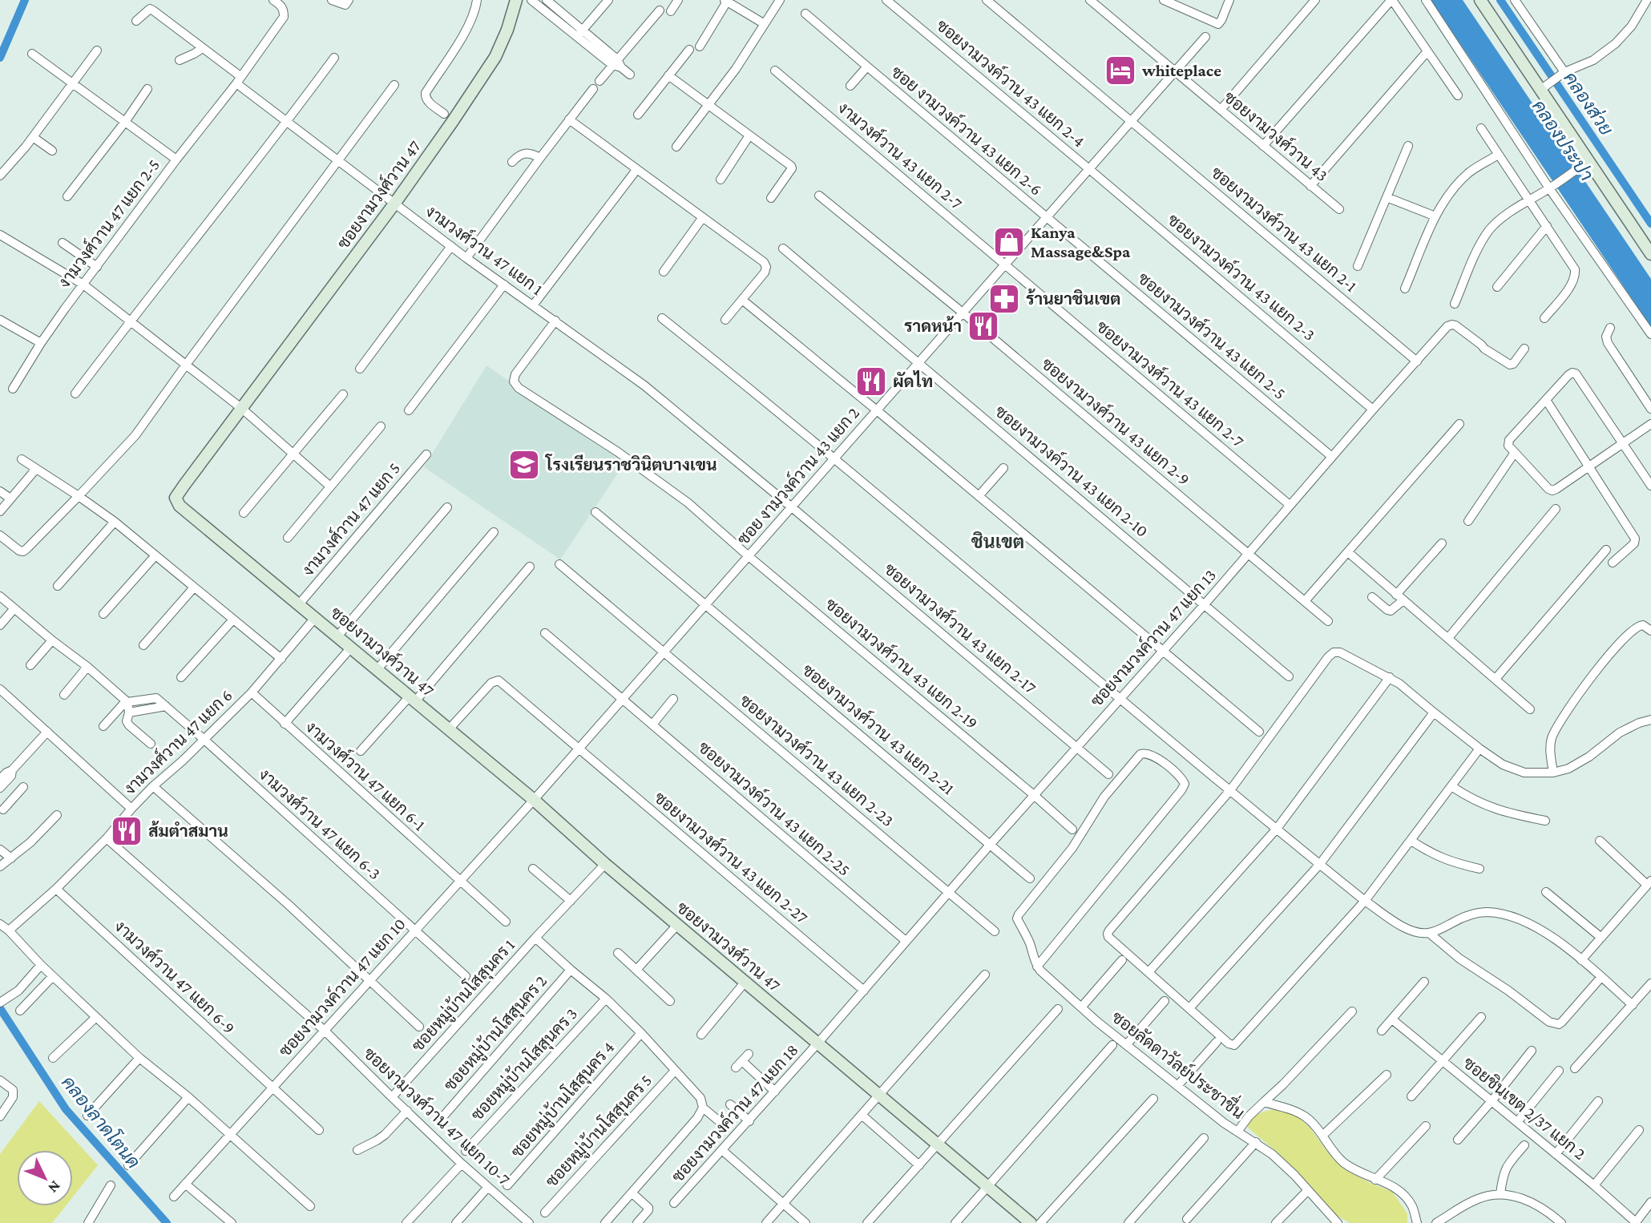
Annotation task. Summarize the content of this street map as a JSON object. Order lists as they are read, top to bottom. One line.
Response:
{"streets":{"street":["ซอยงามวงค์วาน 43 แยก 2-4","ซอย งามวงค์วาน 43 แยก 2-6","ซอยงามวงศ์วาน 43","งามวงศ์วาน 43 แยก 2-7","ซอยงามวงศ์วาน 47","งามวงศ์วาน 47 แยก 2-5","ซอยงามวงศ์วาน 43 แยก 2-1","งามวงศ์วาน 47 แยก 1","ซอยงามวงค์วาน 43 แยก 2-3","ซอยงามวงศ์วาน 43 แยก 2-5","ซอยงามวงศ์วาน 43 แยก 2-7","ซอยงามวงศ์วาน 43 แยก 2-9","ซอยงามวงค์วาน 43 แยก 2-10","ซอย งามวงค์วาน 43 แยก 2","งามวงศ์วาน 47 แยก 5","ซอยงามวงศ์วาน 43 แยก 2-17","ซอยงามวงค์วาน 47 แยก 13","ซอยงามวงศ์วาน 43 แยก 2-19","ซอยงามวงศ์วาน 43 แยก 2-21","งามวงศ์วาน 47 แยก 6","ซอยงามวงศ์วาน 43 แยก 2-23","งามวงศ์วาน 47 แยก 6-1","ซอยงามวงค์วาน 43 แยก 2-25","งามวงศ์วาน 47 แยก 6-3","ซอยงามวงศ์วาน 43 แยก 2-27","งามวงศ์วาน 47 แยก 6-9","ซอยงามวงค์วาน 47 แยก 10","ซอยหมู่บ้านโสสุนคร 1","ซอยหมู่บ้านโสสุนคร 2","ซอยหมู่บ้านโสสุนคร 3","ซอยลัดดาวัลย์ประชาชื่น","ซอยหมู่บ้านโสสุนคร 4","ซอยชินเขต 2/37 แยก 2","ซอยงามวงค์วาน 47 แยก 18","ซอยงามวงศ์วาน 47 แยก 10-7","ซอยหมู่บ้านโสสุนคร 5"]},"crossings":[["ซอยงามวงค์วาน 43 แยก 2-4","ซอยงามวงค์วาน 43 แยก 2-3"],["ซอยงามวงค์วาน 43 แยก 2-4","ซอย งามวงค์วาน 43 แยก 2"],["ซอย งามวงค์วาน 43 แยก 2-6","ซอยงามวงศ์วาน 43 แยก 2-5"],["ซอย งามวงค์วาน 43 แยก 2-6","ซอย งามวงค์วาน 43 แยก 2"],["ซอยงามวงศ์วาน 43","ซอย งามวงค์วาน 43 แยก 2"],["งามวงศ์วาน 43 แยก 2-7","ซอยงามวงศ์วาน 43 แยก 2-7"],["งามวงศ์วาน 43 แยก 2-7","ซอย งามวงค์วาน 43 แยก 2"],["ซอยงามวงศ์วาน 47","งามวงศ์วาน 47 แยก 1"],["ซอยงามวงศ์วาน 47","ซอย งามวงค์วาน 43 แยก 2"],["ซอยงามวงศ์วาน 47","งามวงศ์วาน 47 แยก 5"],["ซอยงามวงศ์วาน 47","ซอยงามวงค์วาน 47 แยก 13"],["ซอยงามวงศ์วาน 47","งามวงศ์วาน 47 แยก 6"],["ซอยงามวงศ์วาน 47","ซอยงามวงศ์วาน 43 แยก 2-27"],["ซอยงามวงศ์วาน 47","ซอยงามวงค์วาน 47 แยก 10"],["ซอยงามวงศ์วาน 47","ซอยหมู่บ้านโสสุนคร 1"],["ซอยงามวงศ์วาน 47","ซอยงามวงค์วาน 47 แยก 18"],["งามวงศ์วาน 47 แยก 2-5","งามวงศ์วาน 47 แยก 1"],["ซอยงามวงศ์วาน 43 แยก 2-1","ซอย งามวงค์วาน 43 แยก 2"],["ซอยงามวงศ์วาน 43 แยก 2-1","ซอยงามวงค์วาน 47 แยก 13"],["งามวงศ์วาน 47 แยก 1","ซอย งามวงค์วาน 43 แยก 2"],["งามวงศ์วาน 47 แยก 1","ซอยงามวงศ์วาน 43 แยก 2-17"],["งามวงศ์วาน 47 แยก 1","ซอยงามวงศ์วาน 43 แยก 2-19"],["ซอยงามวงค์วาน 43 แยก 2-3","ซอย งามวงค์วาน 43 แยก 2"],["ซอยงามวงค์วาน 43 แยก 2-3","ซอยงามวงค์วาน 47 แยก 13"],["ซอยงามวงศ์วาน 43 แยก 2-5","ซอย งามวงค์วาน 43 แยก 2"],["ซอยงามวงศ์วาน 43 แยก 2-5","ซอยงามวงค์วาน 47 แยก 13"],["ซอยงามวงศ์วาน 43 แยก 2-7","ซอย งามวงค์วาน 43 แยก 2"],["ซอยงามวงศ์วาน 43 แยก 2-7","ซอยงามวงค์วาน 47 แยก 13"],["ซอยงามวงศ์วาน 43 แยก 2-9","ซอย งามวงค์วาน 43 แยก 2"],["ซอยงามวงศ์วาน 43 แยก 2-9","ซอยงามวงค์วาน 47 แยก 13"],["ซอยงามวงค์วาน 43 แยก 2-10","ซอย งามวงค์วาน 43 แยก 2"],["ซอยงามวงค์วาน 43 แยก 2-10","ซอยงามวงค์วาน 47 แยก 13"],["ซอย งามวงค์วาน 43 แยก 2","ซอยงามวงศ์วาน 43 แยก 2-17"],["ซอย งามวงค์วาน 43 แยก 2","ซอยงามวงศ์วาน 43 แยก 2-19"],["ซอย งามวงค์วาน 43 แยก 2","ซอยงามวงศ์วาน 43 แยก 2-21"],["ซอย งามวงค์วาน 43 แยก 2","ซอยงามวงศ์วาน 43 แยก 2-23"],["ซอย งามวงค์วาน 43 แยก 2","ซอยงามวงค์วาน 43 แยก 2-25"],["ซอย งามวงค์วาน 43 แยก 2","ซอยงามวงศ์วาน 43 แยก 2-27"],["ซอย งามวงค์วาน 43 แยก 2","ซอยงามวงค์วาน 47 แยก 10"],["ซอยงามวงศ์วาน 43 แยก 2-17","ซอยงามวงค์วาน 47 แยก 13"],["ซอยงามวงค์วาน 47 แยก 13","ซอยงามวงศ์วาน 43 แยก 2-19"],["ซอยงามวงค์วาน 47 แยก 13","ซอยงามวงศ์วาน 43 แยก 2-21"],["ซอยงามวงค์วาน 47 แยก 13","ซอยงามวงศ์วาน 43 แยก 2-23"],["ซอยงามวงค์วาน 47 แยก 13","ซอยงามวงค์วาน 43 แยก 2-25"],["ซอยงามวงค์วาน 47 แยก 13","ซอยงามวงศ์วาน 43 แยก 2-27"],["ซอยงามวงค์วาน 47 แยก 13","ซอยงามวงค์วาน 47 แยก 18"],["งามวงศ์วาน 47 แยก 6","งามวงศ์วาน 47 แยก 6-1"],["งามวงศ์วาน 47 แยก 6","งามวงศ์วาน 47 แยก 6-3"],["งามวงศ์วาน 47 แยก 6","งามวงศ์วาน 47 แยก 6-9"],["งามวงศ์วาน 47 แยก 6","ซอยงามวงศ์วาน 47 แยก 10-7"],["งามวงศ์วาน 47 แยก 6-1","ซอยงามวงค์วาน 47 แยก 10"],["งามวงศ์วาน 47 แยก 6-3","ซอยงามวงค์วาน 47 แยก 10"],["งามวงศ์วาน 47 แยก 6-9","ซอยงามวงค์วาน 47 แยก 10"],["ซอยงามวงค์วาน 47 แยก 10","ซอยงามวงศ์วาน 47 แยก 10-7"],["ซอยหมู่บ้านโสสุนคร 1","ซอยงามวงศ์วาน 47 แยก 10-7"]],"districts":["ชินเขต"],"water":["คลองส่วย","คลองประปา","คลองลาดโตนด"],"places":{"hotel":["whiteplace"],"shop":["Kanya Massage&Spa"],"pharmacy":["ร้านยาชินเขต"],"restaurant":["ราดหน้า","ผัดไท","ส้มตำสมาน"],"school or university":["โรงเรียนราชวินิตบางเขน"]},"north":"bottom right"}
